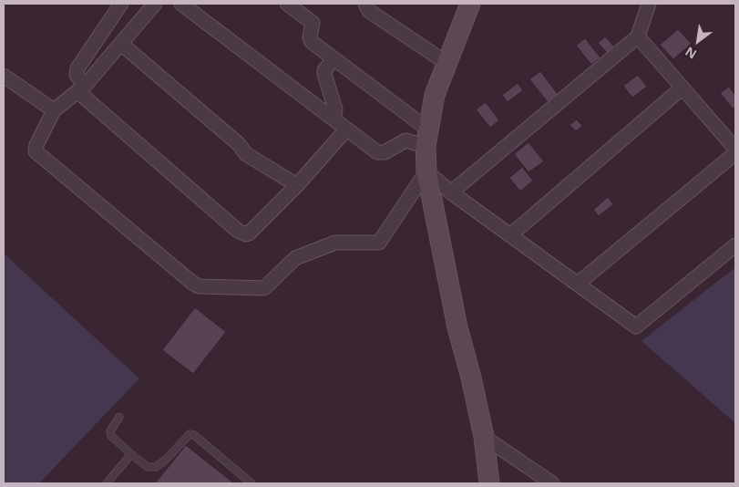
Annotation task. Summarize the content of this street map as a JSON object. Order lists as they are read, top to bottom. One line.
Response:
{"north":"bottom left"}
